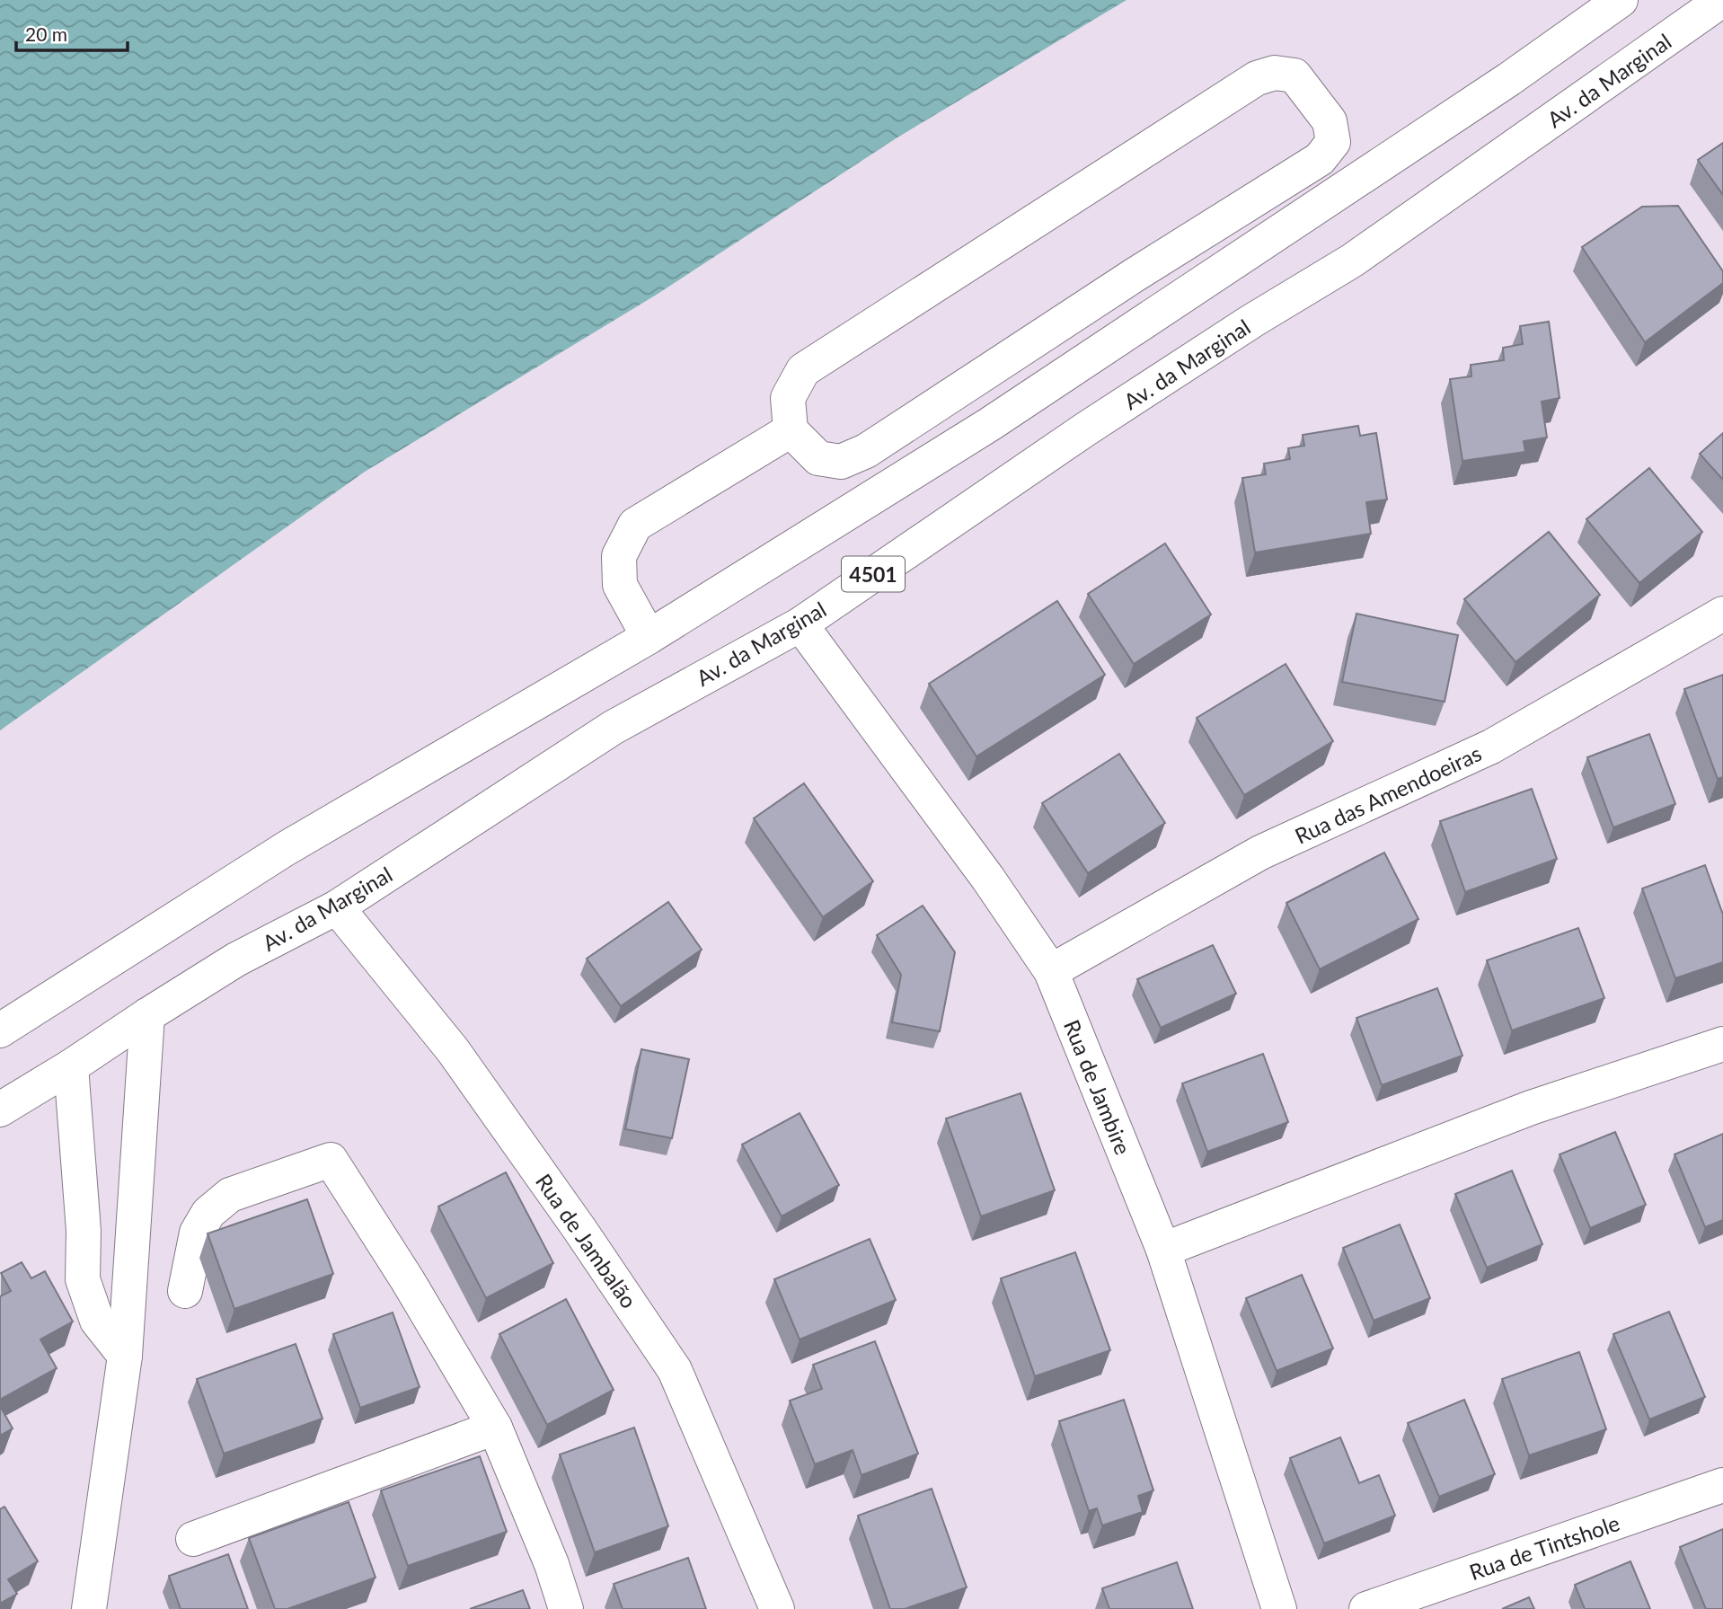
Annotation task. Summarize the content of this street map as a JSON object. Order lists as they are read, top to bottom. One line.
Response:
{"streets":{"main road":["Av. da Marginal","4501","Rua das Amendoeiras","Rua de Jambire","Rua de Jambalão","Rua de Tintshole"]},"crossings":[["Av. da Marginal","Rua de Jambire"],["Av. da Marginal","Rua de Jambalão"],["Rua das Amendoeiras","Rua de Jambire"]],"scale_bar":"20 m"}
